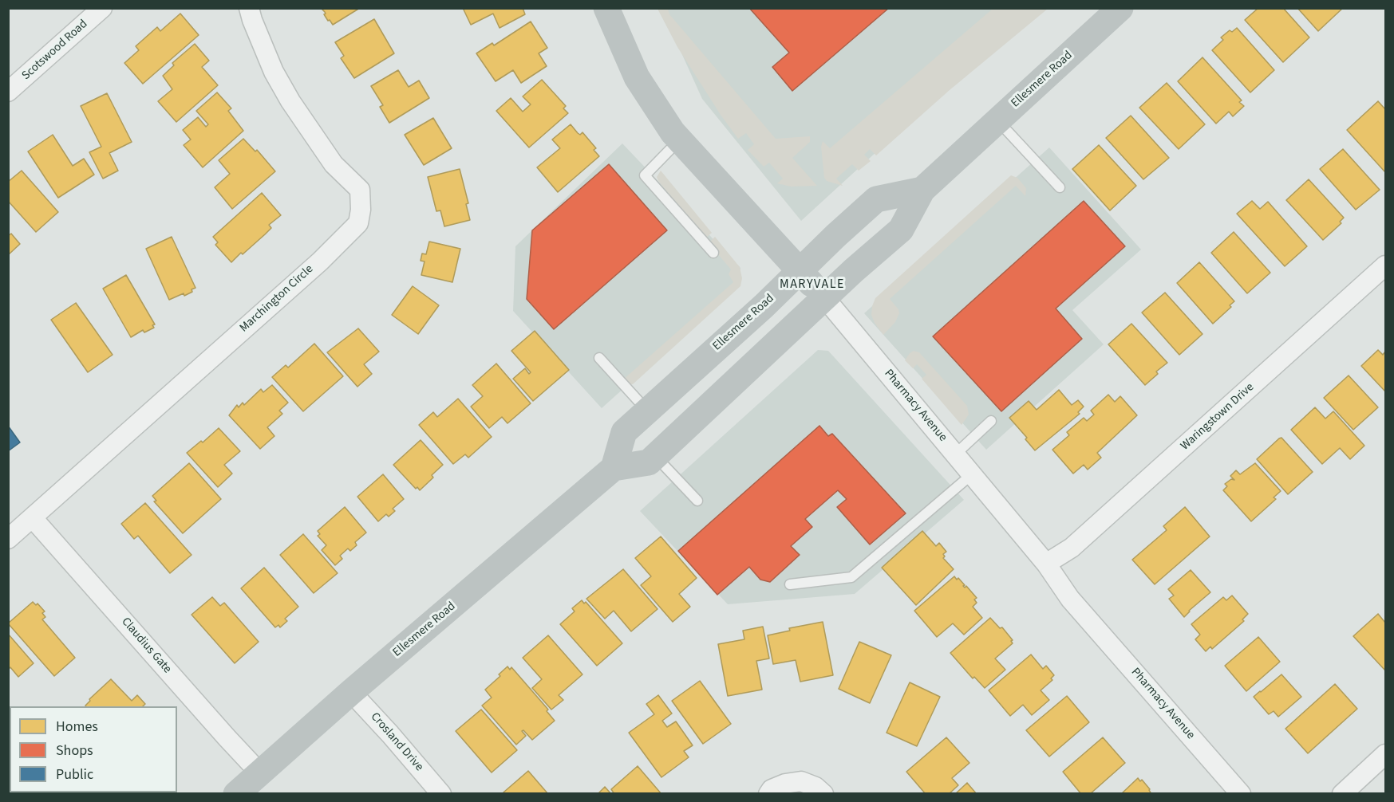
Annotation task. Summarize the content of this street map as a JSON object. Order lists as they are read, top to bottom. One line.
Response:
{"streets":{"main road":["Ellesmere Road","Pharmacy Avenue"],"street":["Scotswood Road","Marchington Circle","Waringstown Drive","Claudius Gate","Crosland Drive"]},"crossings":[["Ellesmere Road","Pharmacy Avenue"],["Ellesmere Road","Claudius Gate"],["Ellesmere Road","Crosland Drive"],["Marchington Circle","Claudius Gate"],["Pharmacy Avenue","Waringstown Drive"]],"districts":["MARYVALE"],"legend":["Homes","Shops","Public"]}
